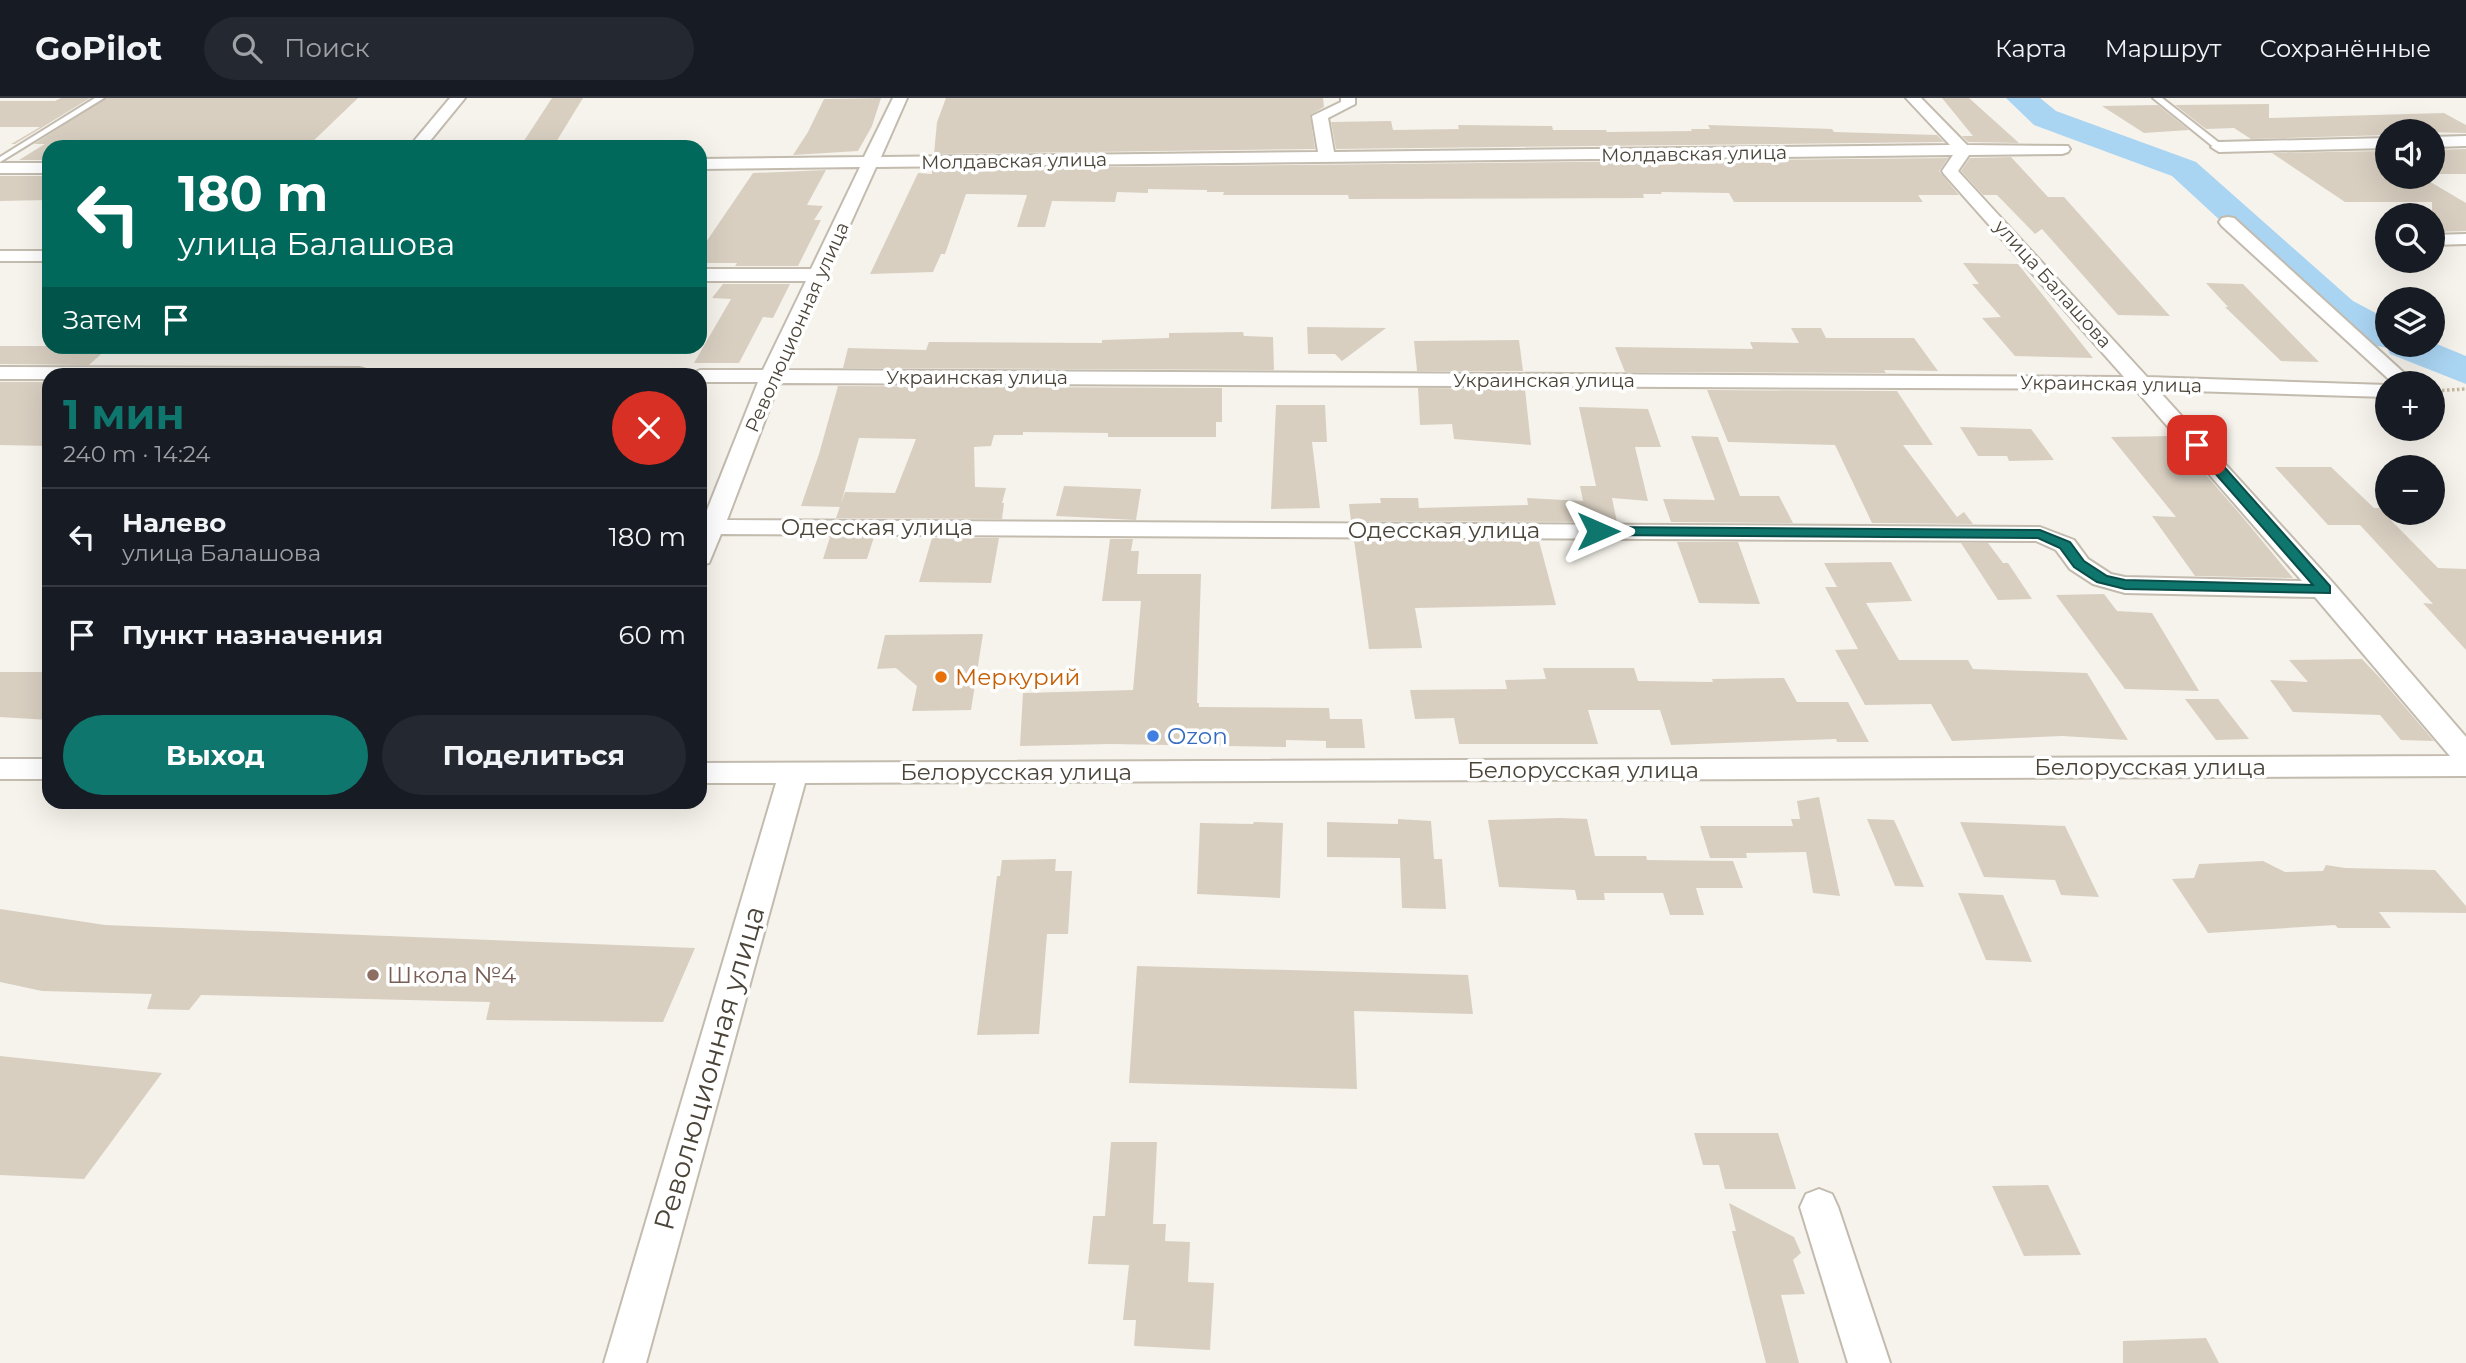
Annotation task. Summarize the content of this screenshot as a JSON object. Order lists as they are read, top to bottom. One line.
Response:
{"streets":{"street":["Молдавская улица","улица Балашова","Революционная улица","Украинская улица","Одесская улица","Белорусская улица"]},"crossings":[["Молдавская улица","улица Балашова"],["Молдавская улица","Революционная улица"],["улица Балашова","Украинская улица"],["улица Балашова","Одесская улица"],["Революционная улица","Украинская улица"],["Революционная улица","Одесская улица"],["Революционная улица","Белорусская улица"]],"places":["Меркурий","Ozon","Школа №4"],"page":{"header":"GoPilot","search":"Поиск","nav":["Карта","Маршрут","Сохранённые"],"map_buttons":["+","−"],"turn":["180 m","улица Балашова"],"then":"Затем","heading":["1 мин","240 m · 14:24"],"list":[{"name":"Налево","note":"улица Балашова","value":"180 m"},{"name":"Пункт назначения","value":"60 m"}],"buttons":["Выход","Поделиться"]}}
